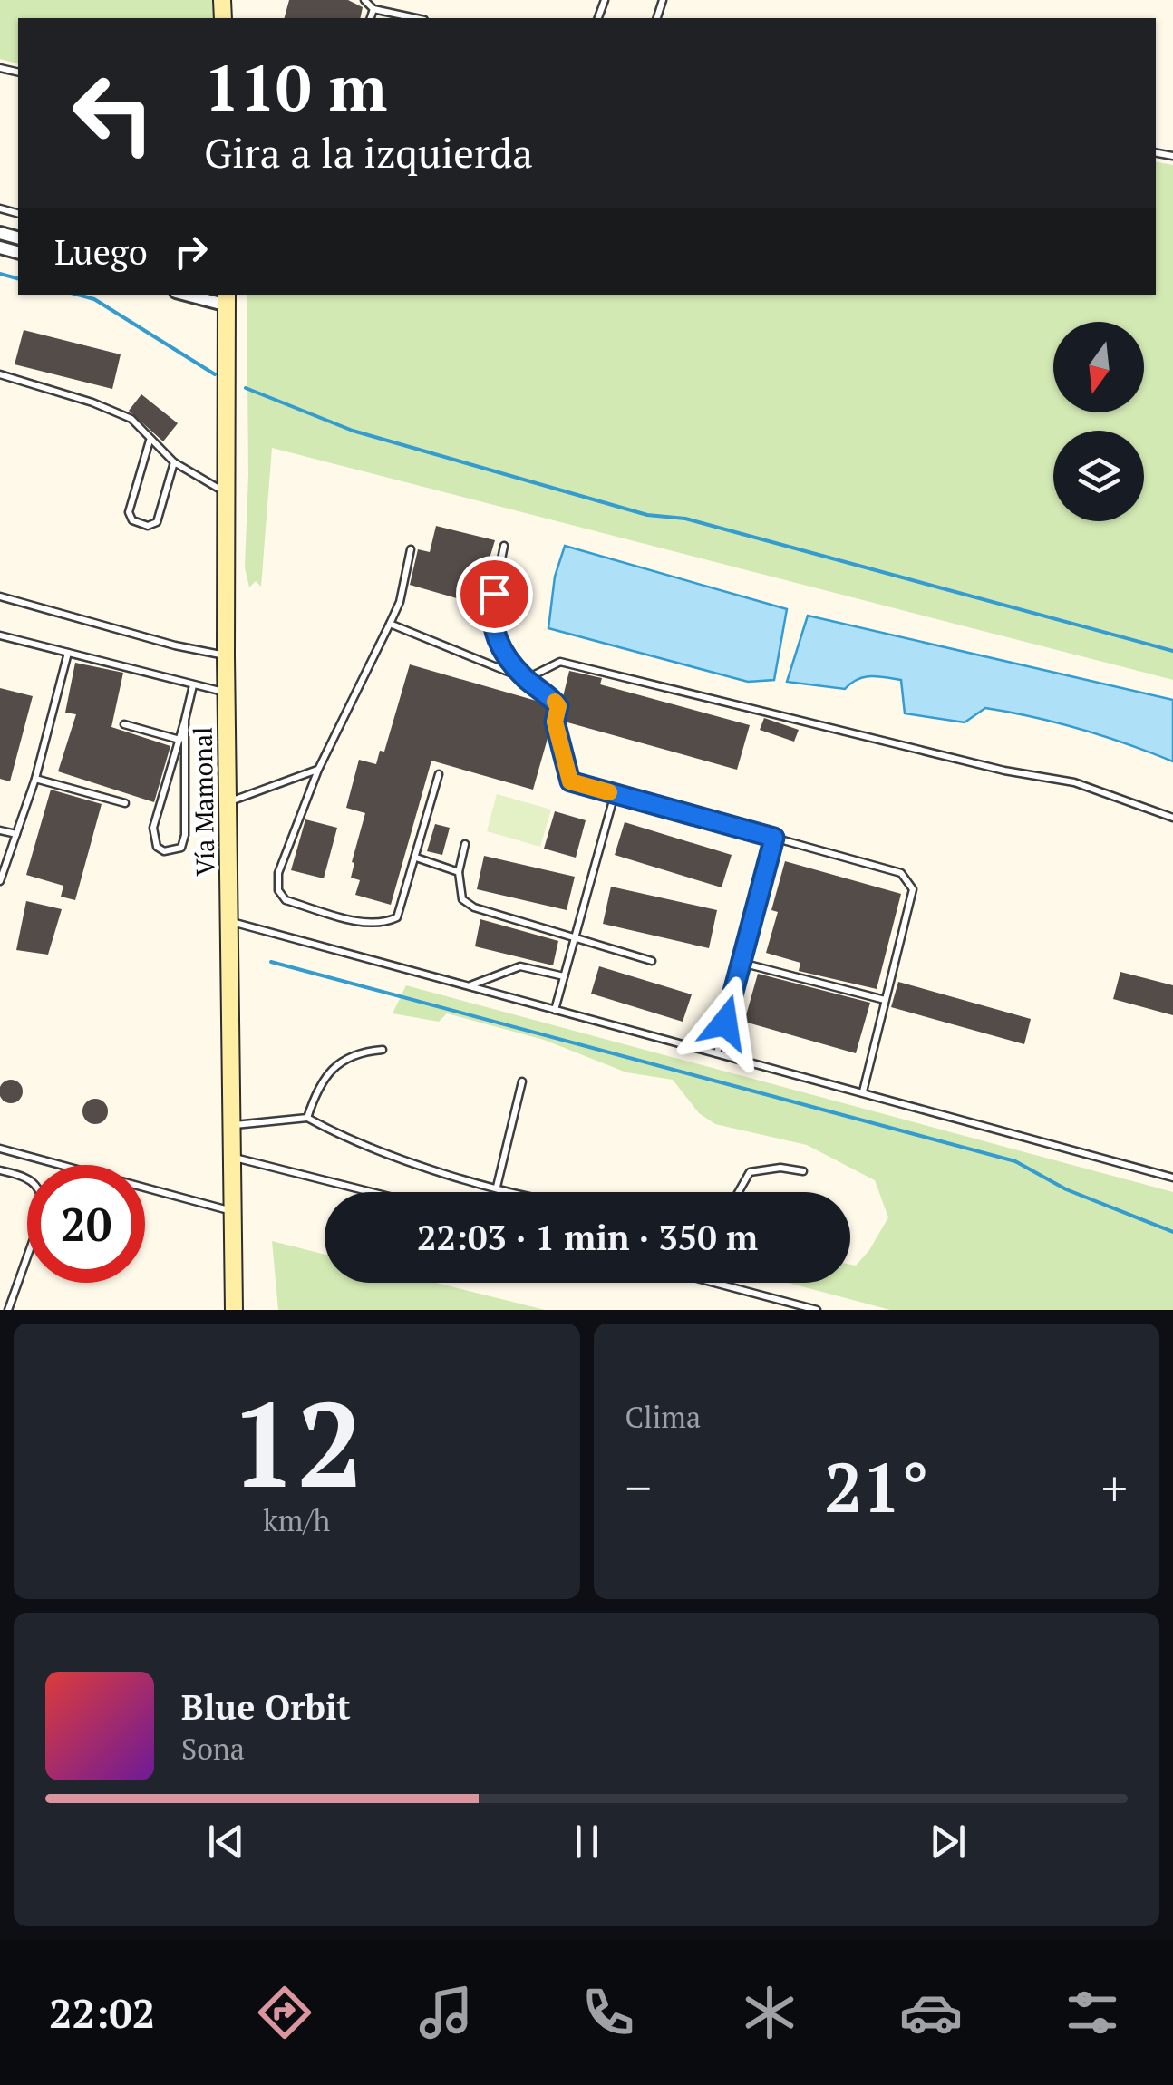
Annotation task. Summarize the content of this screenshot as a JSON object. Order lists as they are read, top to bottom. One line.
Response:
{"streets":{"street":["Vía Mamonal"]},"north":"bottom","page":{"turn":["110 m","Gira a la izquierda"],"then":"Luego","limit":"20","trip":"22:03 · 1 min · 350 m","tile":[["12","km/h"],"Clima"],"heat":["−","21°","+"],"song":["Blue Orbit","Sona"],"tabs":"22:02"}}
